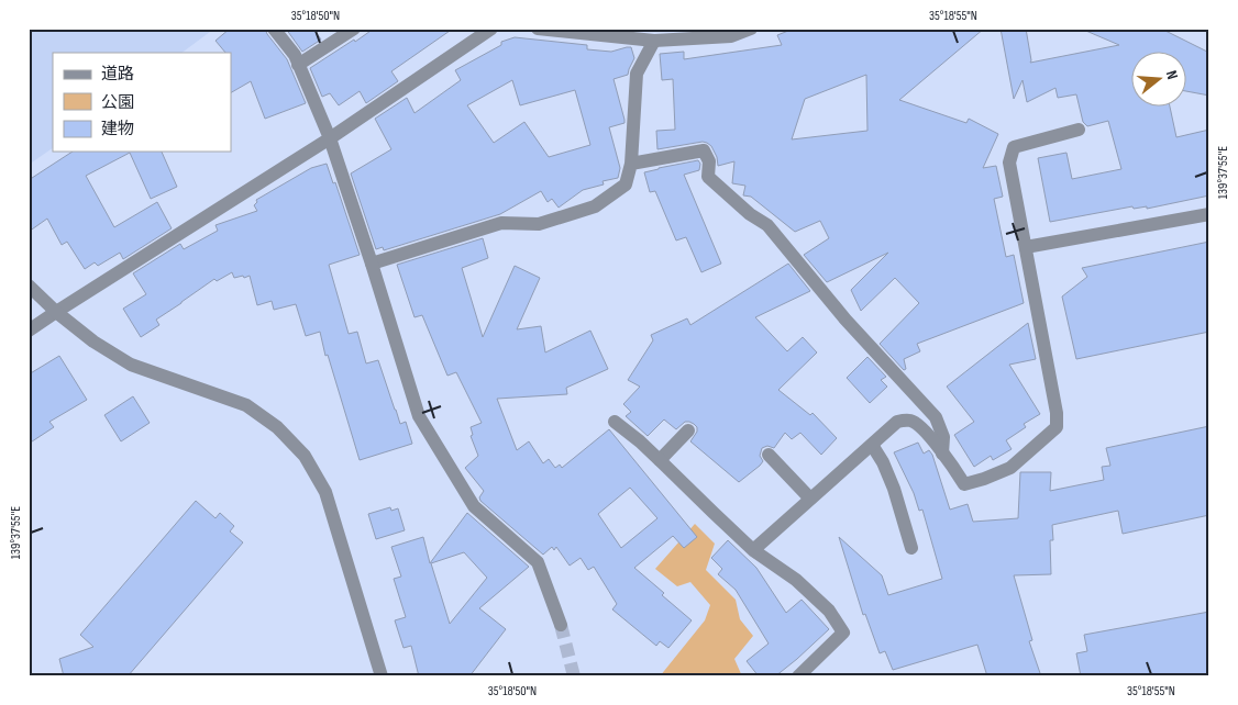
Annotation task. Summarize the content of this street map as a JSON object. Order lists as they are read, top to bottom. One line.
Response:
{"legend":["道路","公園","建物"],"north":"right","coordinates":["35°18'50\"N","35°18'55\"N","139°37'55\"E"]}
